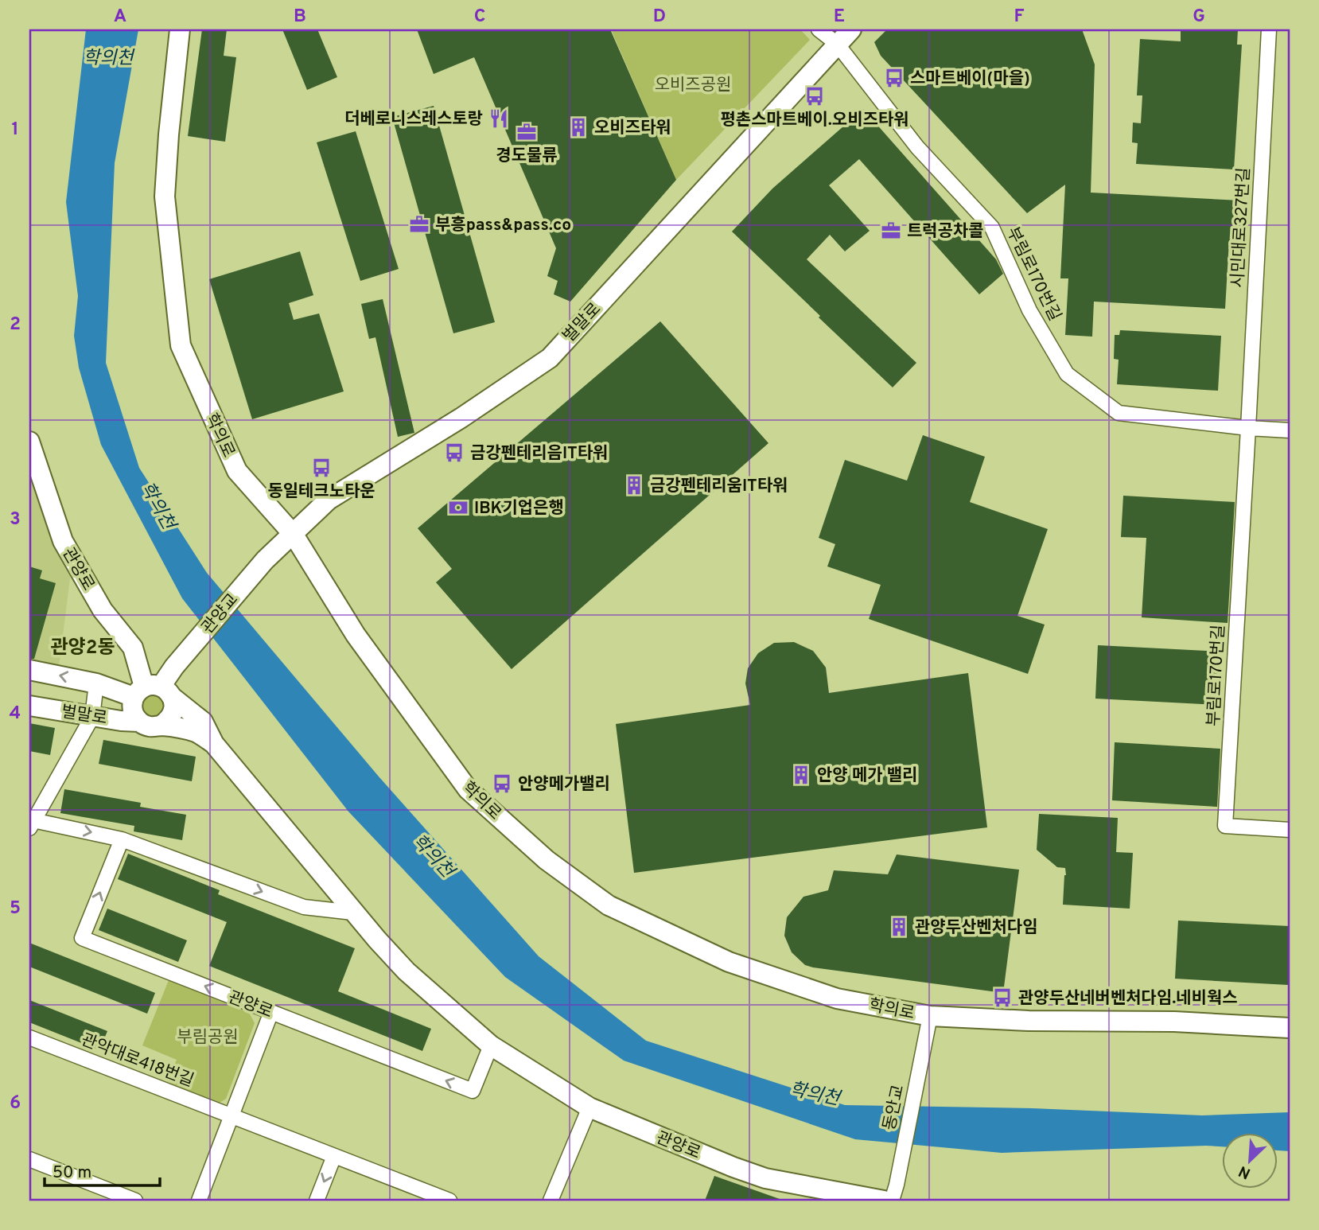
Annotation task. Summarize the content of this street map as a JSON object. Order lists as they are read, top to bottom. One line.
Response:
{"streets":{"street":["시민대로327번길","부림로170번길","벌말로","학의로","관양로","관양교","관악대로418번길","동안교"]},"crossings":[["시민대로327번길","부림로170번길"],["부림로170번길","벌말로"],["벌말로","학의로"],["벌말로","관양로"],["벌말로","관양교"],["학의로","동안교"],["관양로","관양교"]],"districts":["관양2동"],"water":["학의천"],"parks":["오비즈공원","부림공원"],"places":{"bus stop":["스마트베이(마을)","평촌스마트베이.오비즈타워","금강펜테리음IT타워","동일테크노타운","안양메가밸리","관양두산네버벤처다임.네비웍스"],"restaurant":["더베로니스레스토랑"],"building":["오비즈타워","금강펜테리움IT타워","안양 메가 밸리","관양두산벤처다임"],"office":["경도물류","부흥pass&pass.co","트럭공차콜"],"bank":["IBK기업은행"]},"scale_bar":"50 m","north":"bottom left","grid":{"columns":["A","B","C","D","E","F","G"],"rows":["1","2","3","4","5","6"]}}
